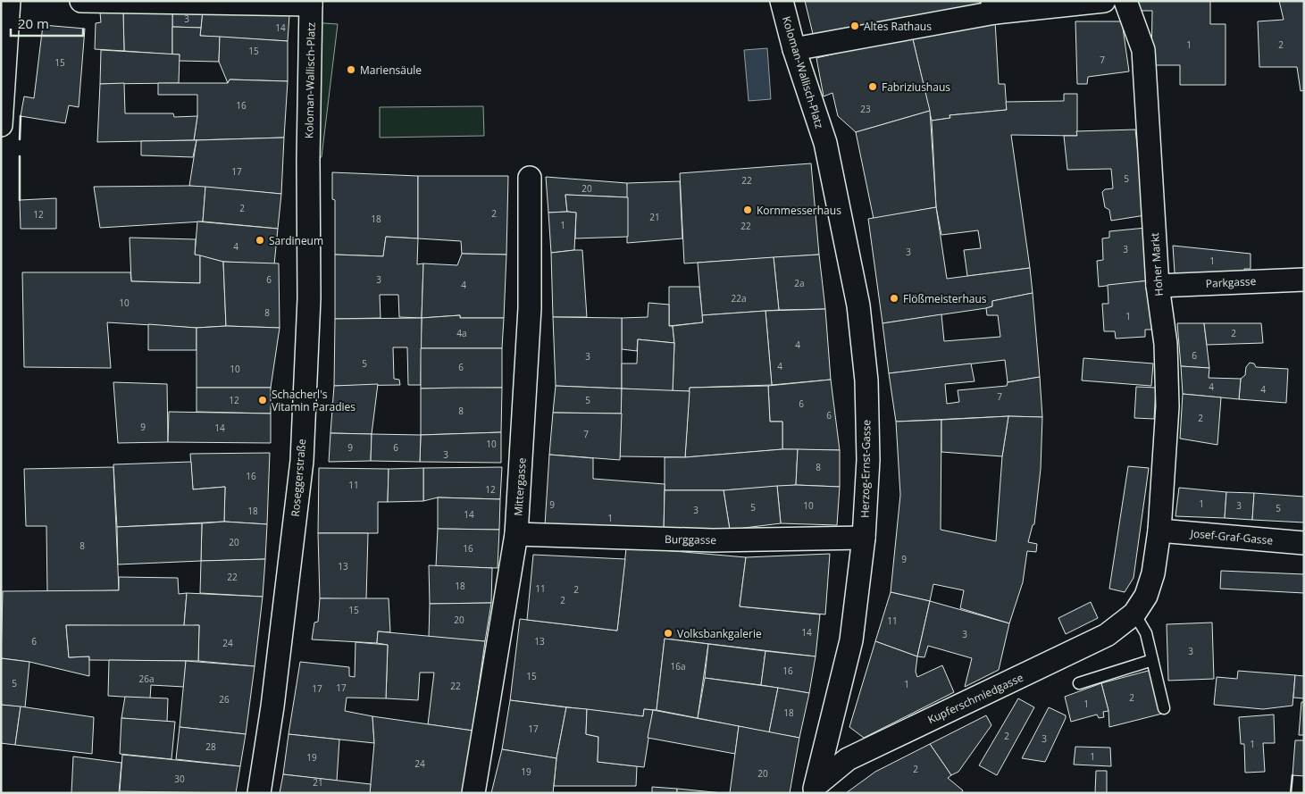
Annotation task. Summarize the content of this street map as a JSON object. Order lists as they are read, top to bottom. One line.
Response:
{"streets":{"street":["Koloman-Wallisch-Platz","Hoher Markt","Parkgasse","Herzog-Ernst-Gasse","Roseggerstraße","Mittergasse","Josef-Graf-Gasse","Burggasse","Kupferschmiedgasse"]},"crossings":[["Koloman-Wallisch-Platz","Herzog-Ernst-Gasse"],["Koloman-Wallisch-Platz","Roseggerstraße"],["Hoher Markt","Parkgasse"],["Hoher Markt","Josef-Graf-Gasse"],["Hoher Markt","Kupferschmiedgasse"],["Herzog-Ernst-Gasse","Burggasse"],["Herzog-Ernst-Gasse","Kupferschmiedgasse"],["Mittergasse","Burggasse"]],"places":["Altes Rathaus","Mariensäule","Fabriziushaus","Kornmesserhaus","Sardineum","Flößmeisterhaus","Schacherl's Vitamin Paradies","Volksbankgalerie"],"house_numbers":["3","14","1","2","15","7","15","16","23","17","5","22","20","2","2","12","21","18","1","22","4","3","3","1","6","3","2a","4","22a","10","8","1","4a","2","4","6","3","5","4","6","10","4","4","7","12","5","6","8","6","2","9","14","7","10","9","6","3","8","16","11","12","1","9","10","3","5","5","3","18","14","1","20","8","16","9","13","22","18","11","2","2","15","20","11","14","3","6","13","24","3","16a","16","15","26a","5","1","22","17","17","2","26","1","18","17","2","3","1","28","1","19","24","2","19","20","30","21"],"scale_bar":"20 m"}
